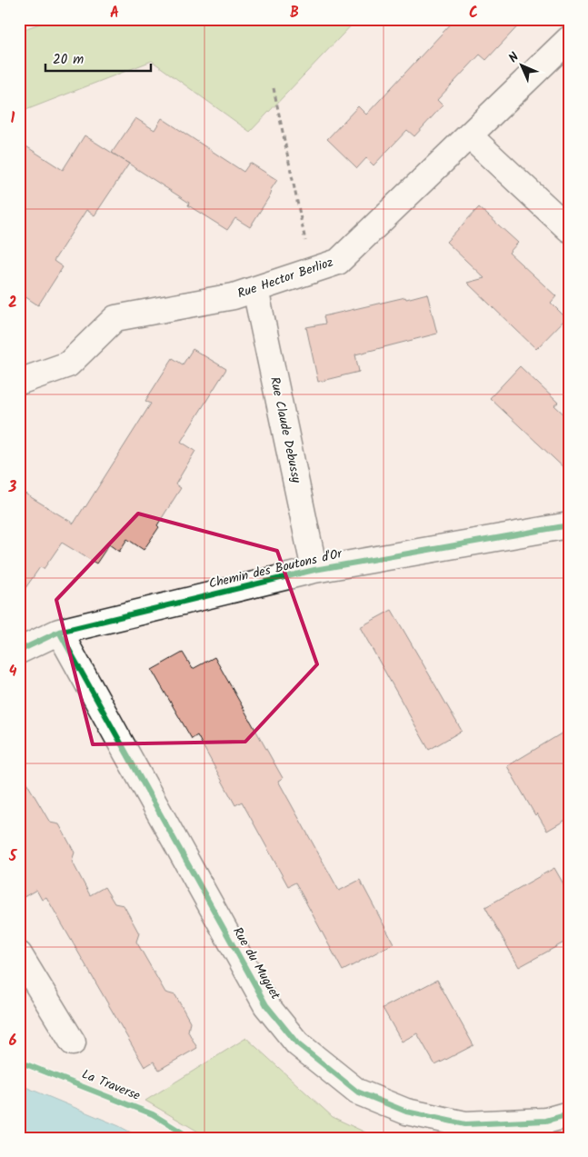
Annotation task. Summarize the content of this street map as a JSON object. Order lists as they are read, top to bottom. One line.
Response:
{"streets":{"street":["Rue Hector Berlioz","Rue Claude Debussy","Chemin des Boutons d'Or","Rue du Muguet"],"cycle path":["La Traverse"]},"crossings":[["Rue Hector Berlioz","Rue Claude Debussy"],["Rue Claude Debussy","Chemin des Boutons d'Or"],["Chemin des Boutons d'Or","Rue du Muguet"]],"scale_bar":"20 m","north":"top left","grid":{"columns":["A","B","C"],"rows":["1","2","3","4","5","6"]}}
